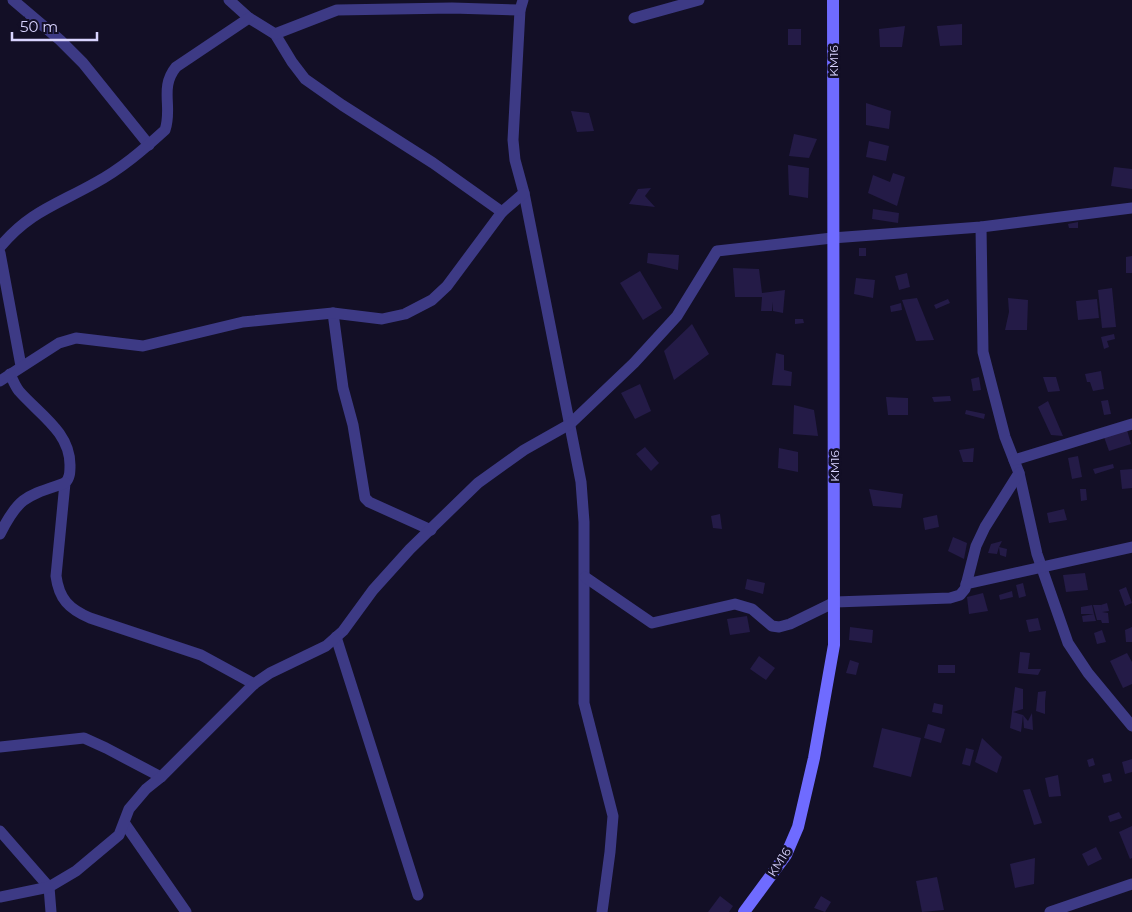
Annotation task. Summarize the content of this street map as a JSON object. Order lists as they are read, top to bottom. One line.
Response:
{"streets":{"street":["KM16"]},"scale_bar":"50 m"}
